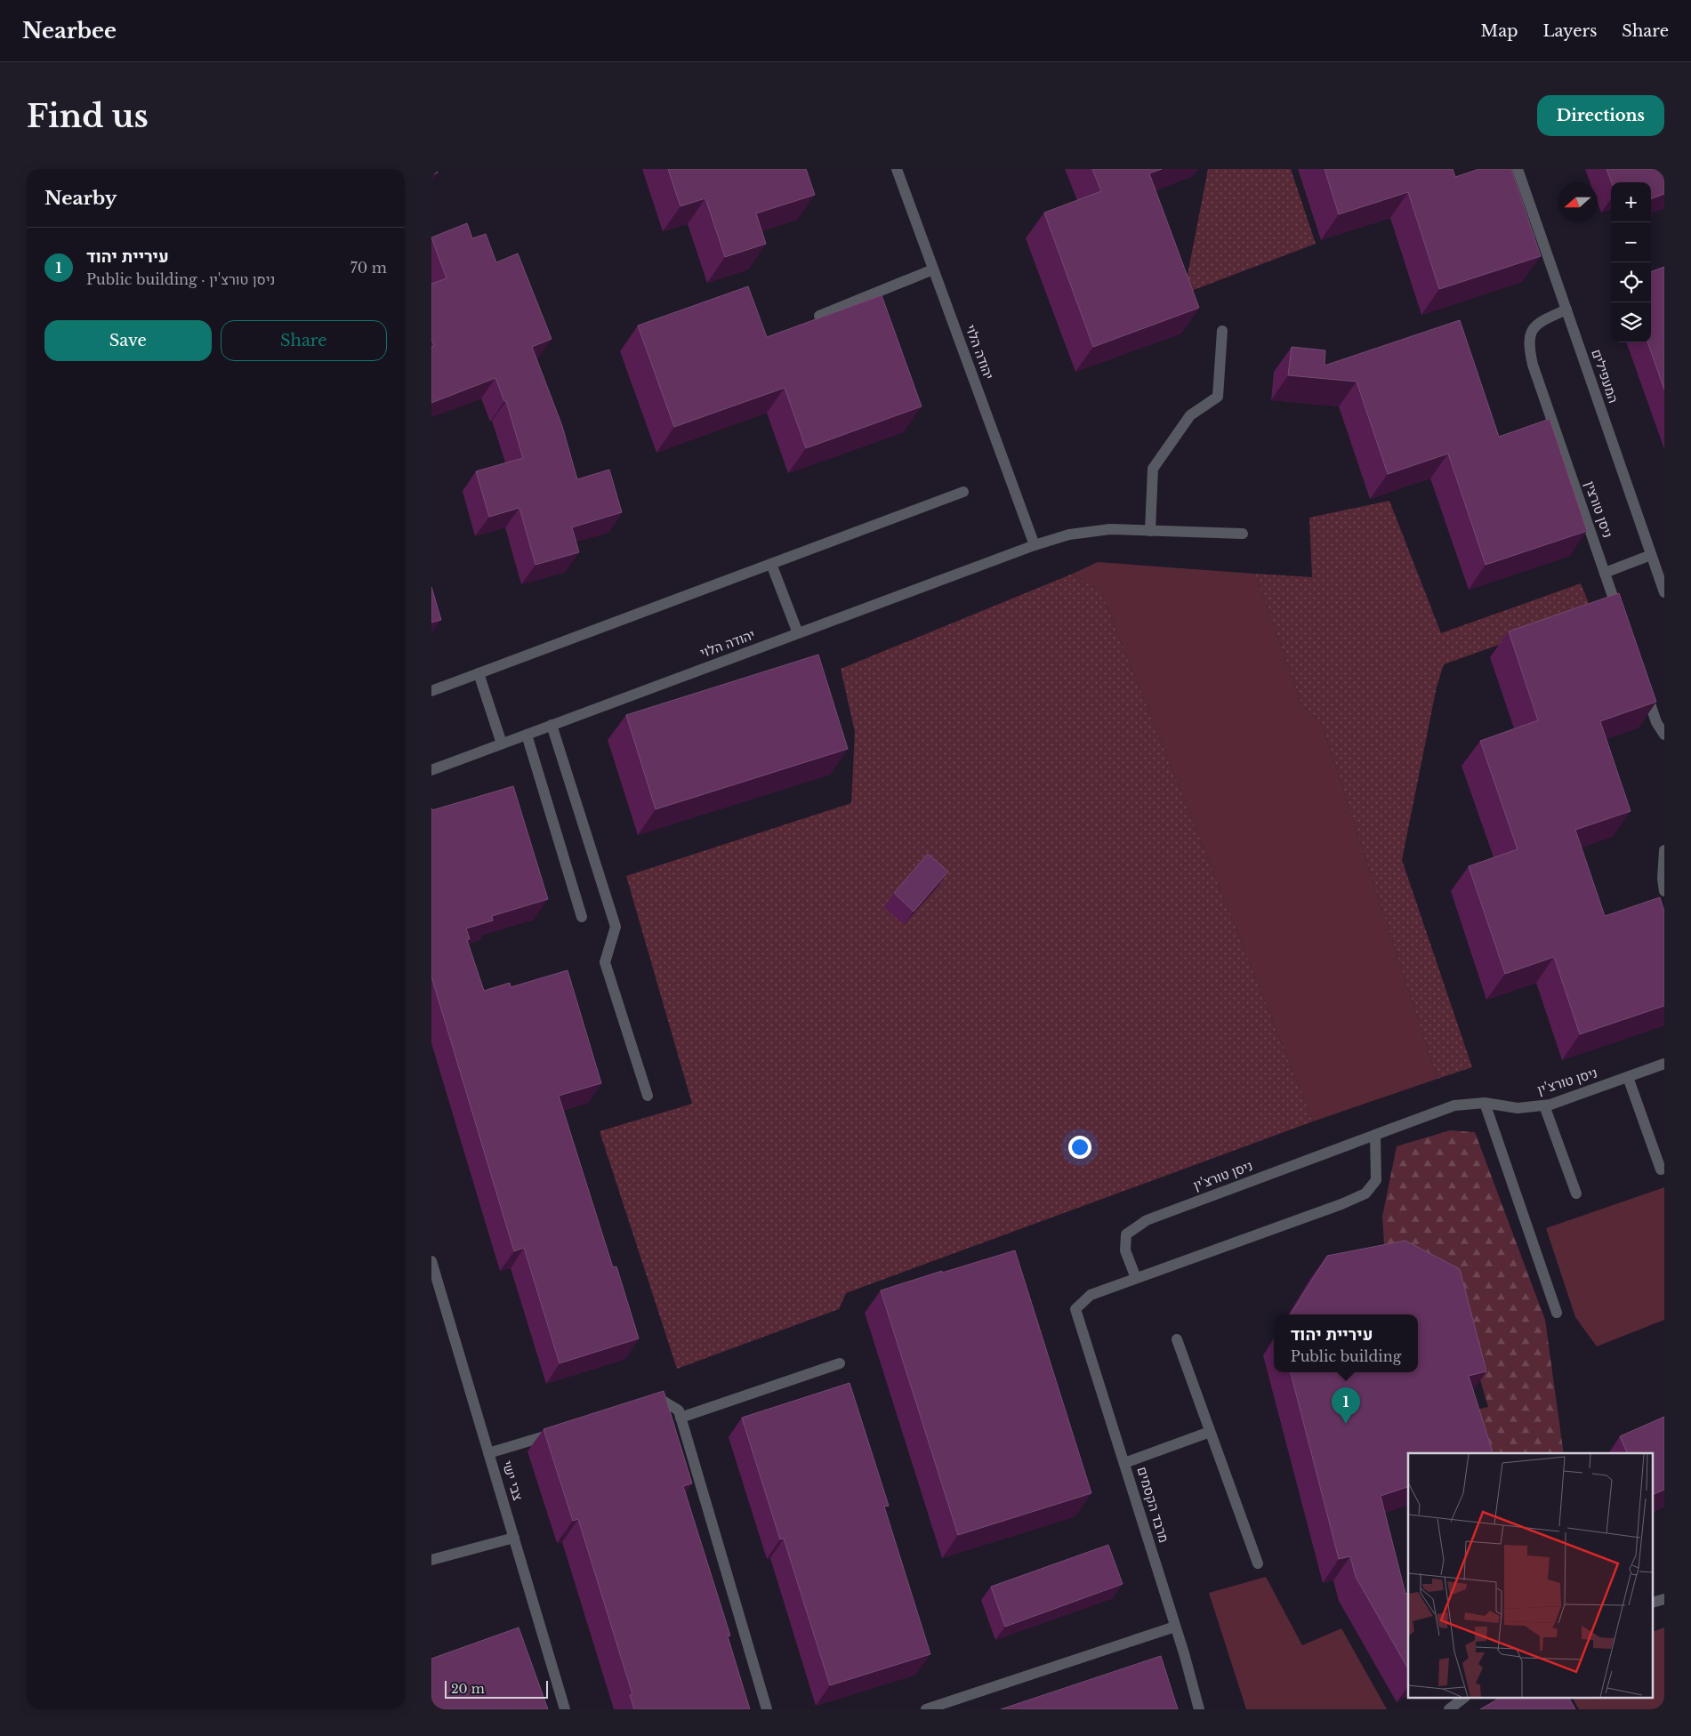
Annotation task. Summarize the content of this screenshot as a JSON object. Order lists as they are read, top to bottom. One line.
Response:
{"streets":{"street":["יהודה הלוי","המעפילים","ניסן טורצין","ניסן טורצ'ין","צבי ישי","מרבד הקסמים"]},"crossings":[["המעפילים","ניסן טורצין"],["ניסן טורצ'ין","מרבד הקסמים"]],"scale_bar":"20 m","north":"left","page":{"header":"Nearbee","nav":["Map","Layers","Share"],"buttons":["Directions",["Save","Share"]],"title":"Find us","heading":"Nearby","map_buttons":["+","−"],"list":[{"mark":"1","name":"עיריית יהוד","note":"Public building · ניסן טורצ'ין","value":"70 m"}],"popup":["עיריית יהוד","Public building"],"pins":"1","scale":"20 m"}}
